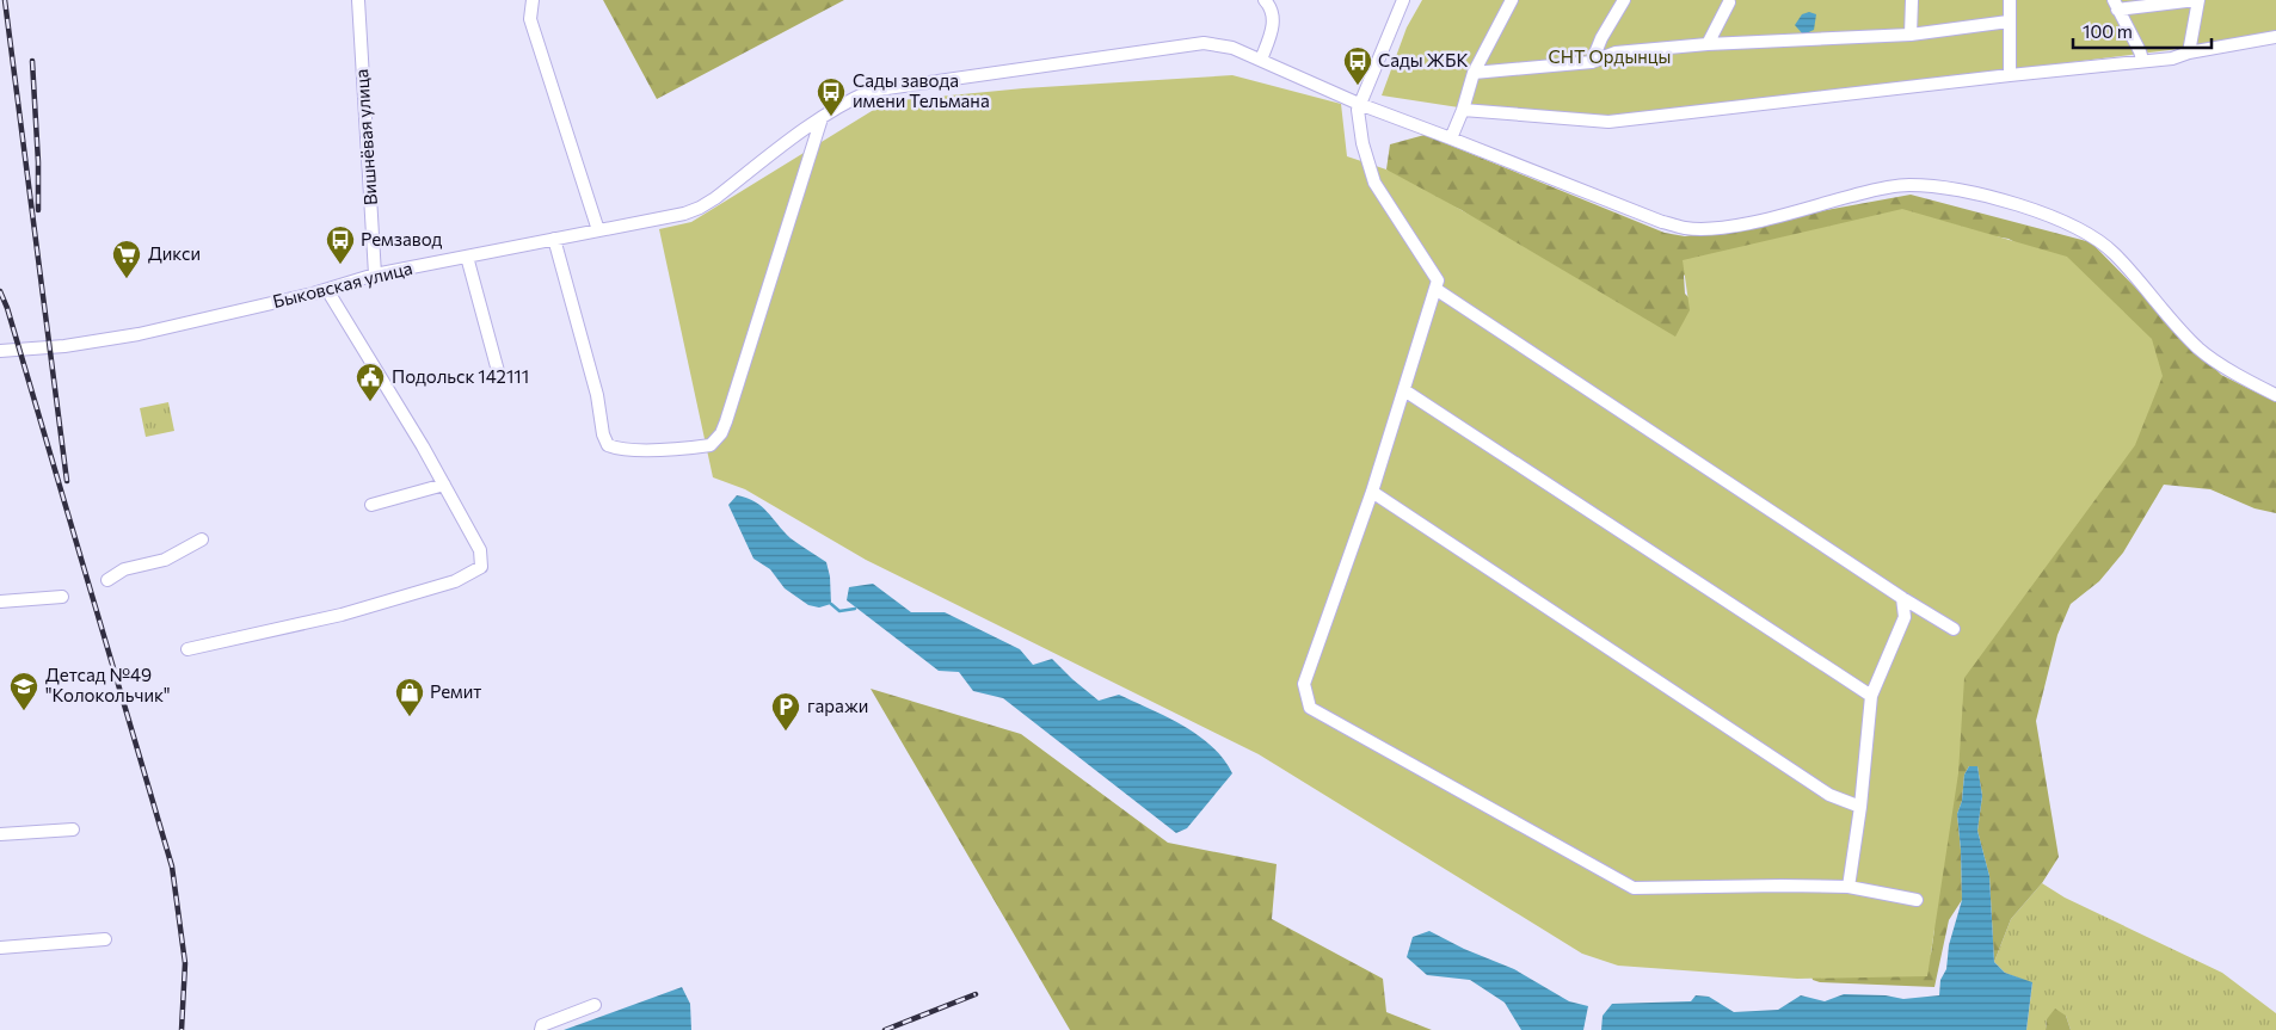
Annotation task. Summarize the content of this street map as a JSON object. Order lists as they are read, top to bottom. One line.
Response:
{"streets":{"street":["Вишнёвая улица","Быковская улица"]},"crossings":[["Вишнёвая улица","Быковская улица"]],"parks":["СНТ Ордынцы"],"places":{"bus stop":["Сады ЖБК","Сады завода имени Тельмана","Ремзавод"],"supermarket":["Дикси"],"public building":["Подольск 142111"],"school or university":["Детсад №49 \"Колокольчик\""],"shop":["Ремит"],"parking":["гаражи"]},"scale_bar":"100 m"}
